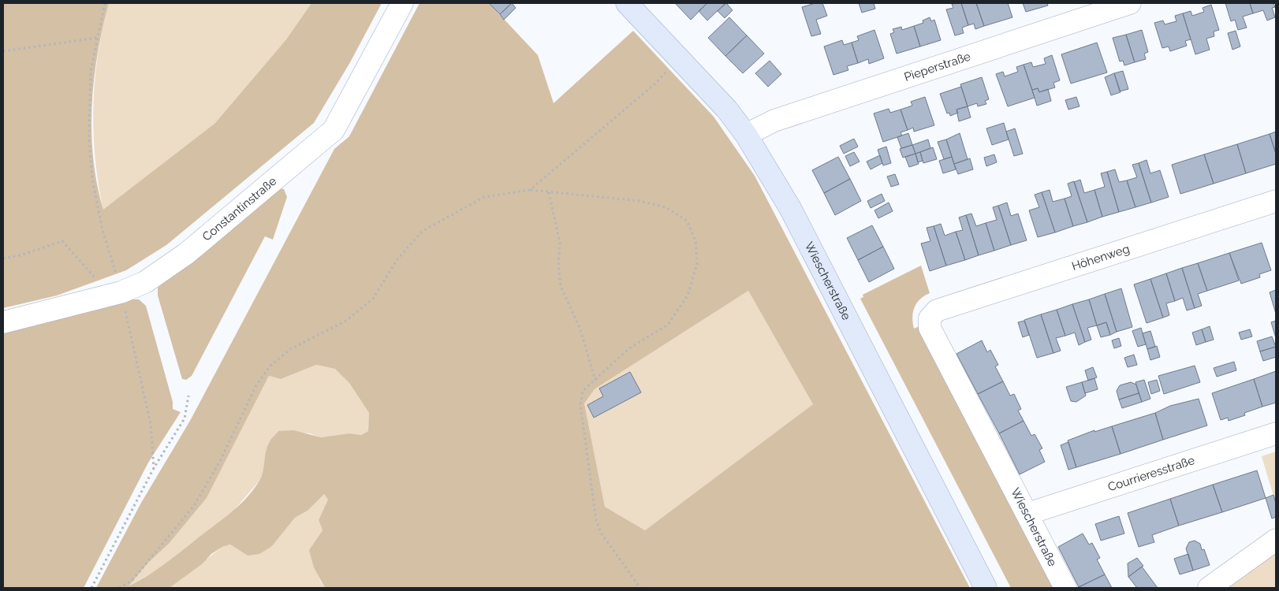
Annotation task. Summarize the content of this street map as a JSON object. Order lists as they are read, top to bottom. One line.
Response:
{"streets":{"main road":["Wiescherstraße"],"street":["Pieperstraße","Constantinstraße","Höhenweg","Courrieresstraße"]},"crossings":[["Pieperstraße","Wiescherstraße"],["Höhenweg","Wiescherstraße"],["Wiescherstraße","Courrieresstraße"]]}
